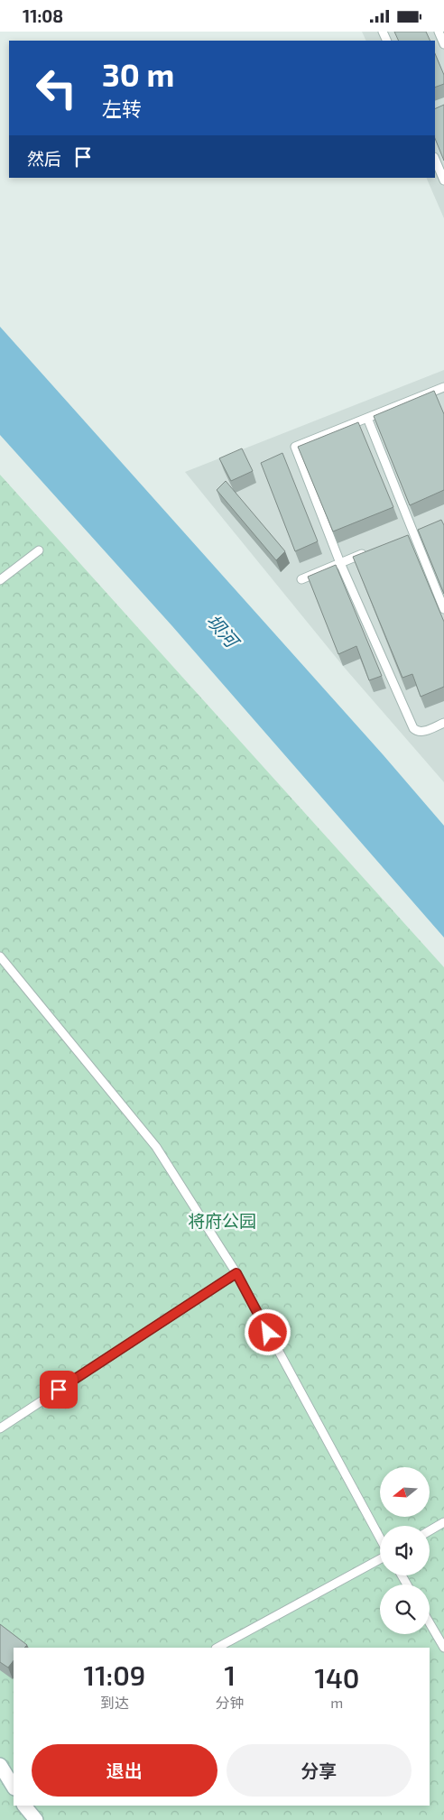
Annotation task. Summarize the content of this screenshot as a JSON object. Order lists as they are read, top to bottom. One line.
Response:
{"water":["坝河"],"parks":["将府公园"],"north":"left","page":{"status":"11:08","turn":["30 m","左转"],"then":"然后","eta":["11:09","到达","1","分钟","140","m"],"buttons":["退出","分享"]}}
